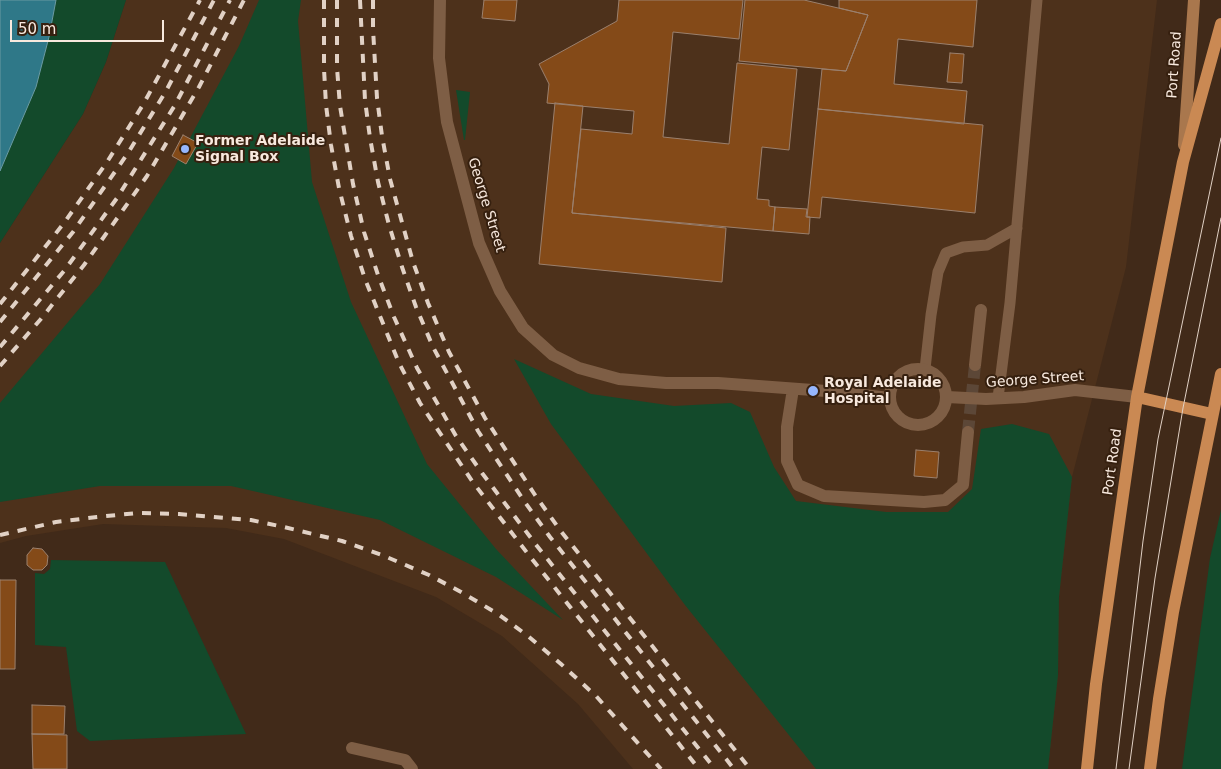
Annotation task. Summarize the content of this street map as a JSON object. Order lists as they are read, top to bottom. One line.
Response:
{"streets":{"main road":["Port Road","George Street"]},"crossings":[["Port Road","George Street"]],"places":["Former Adelaide Signal Box","Royal Adelaide Hospital"],"scale_bar":"50 m"}
